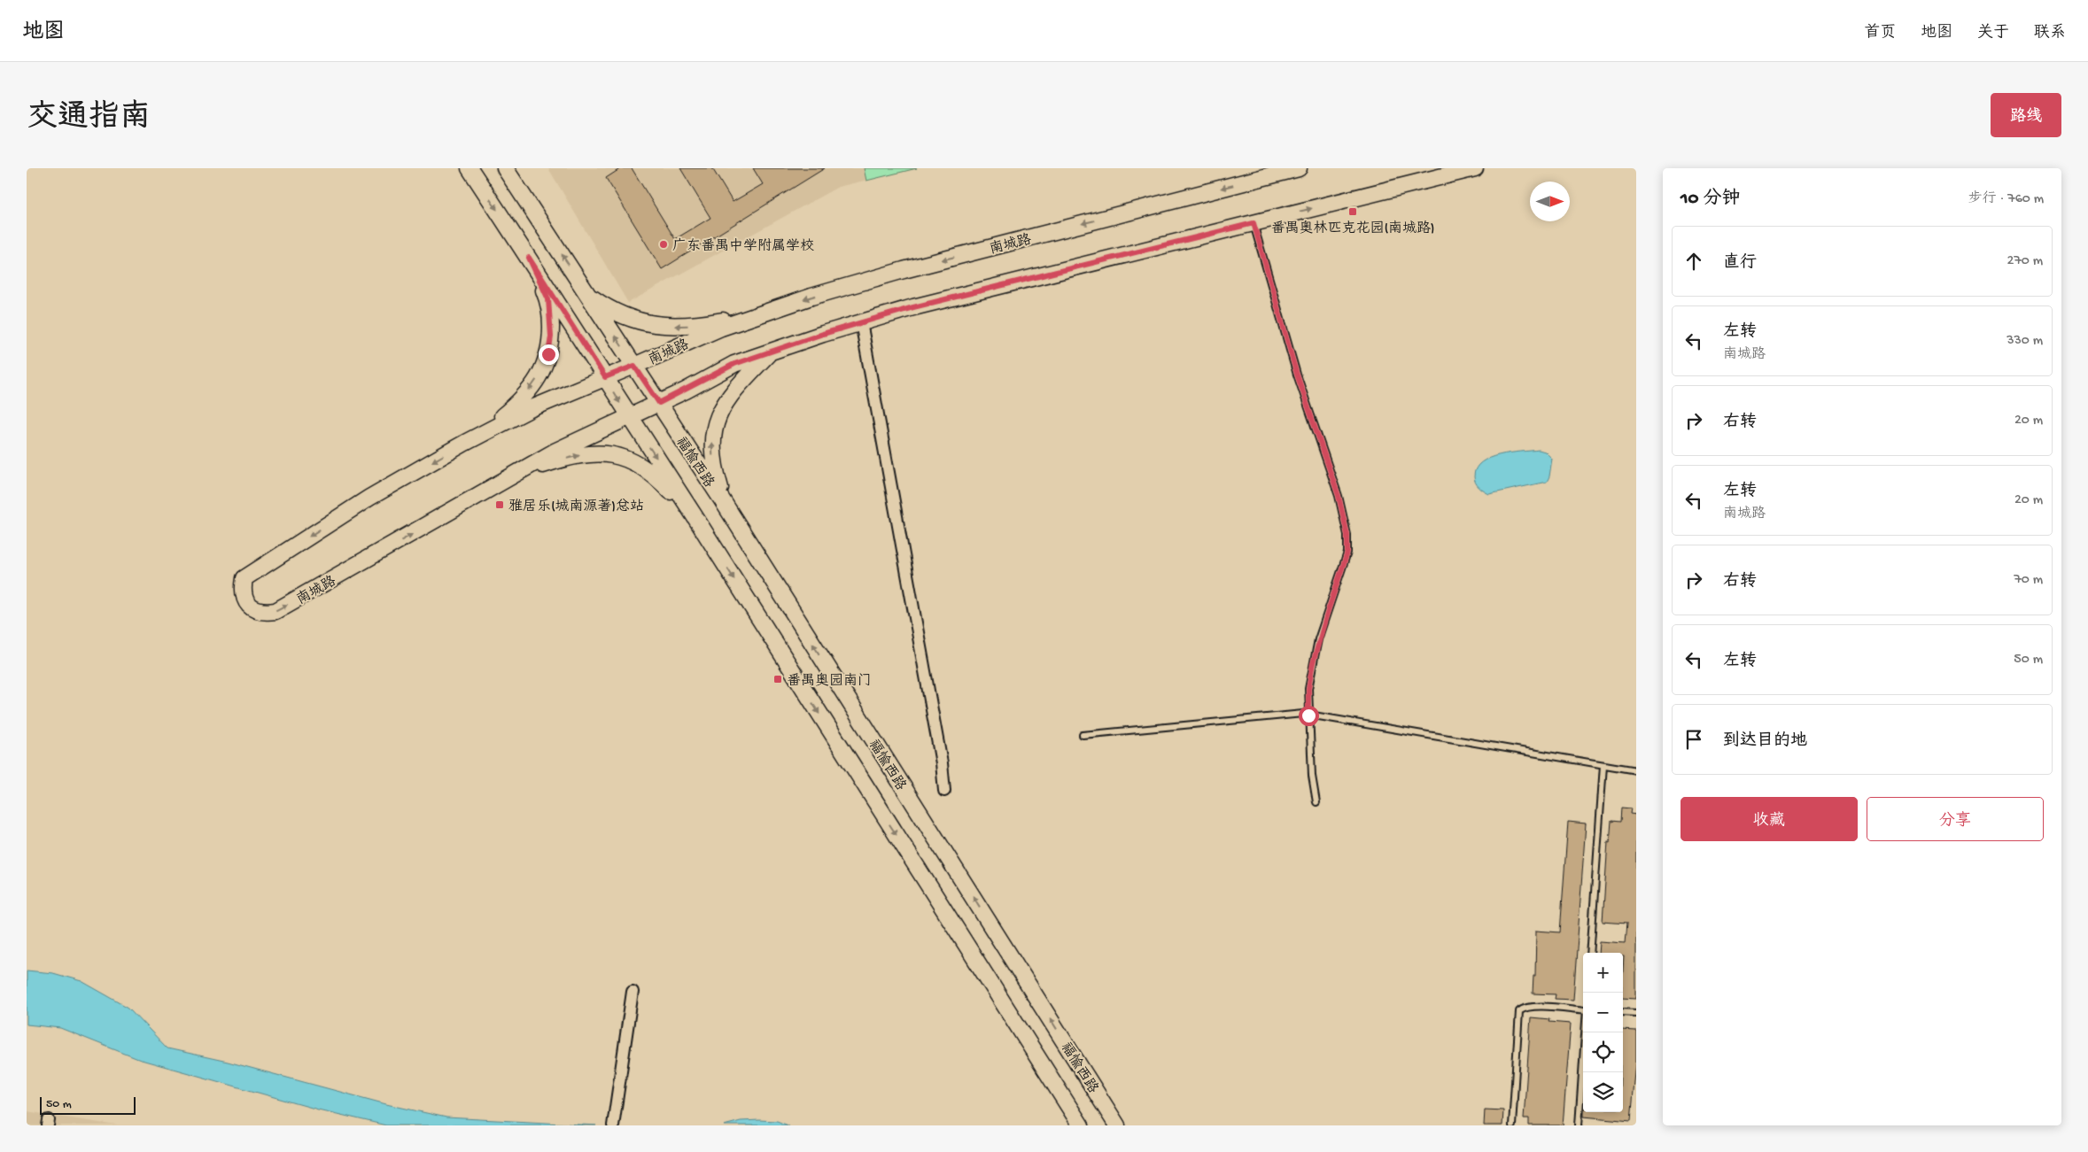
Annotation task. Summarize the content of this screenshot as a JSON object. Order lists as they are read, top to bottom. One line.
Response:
{"streets":{"street":["南城路","福愉西路"]},"crossings":[["南城路","福愉西路"]],"places":{"transit":["番禺奥林匹克花园(南城路)","雅居乐(城南源著)总站","番禺奥园南门"],"other":["广东番禺中学附属学校"]},"scale_bar":"50 m","north":"right","page":{"header":"地图","nav":["首页","地图","关于","联系"],"title":"交通指南","buttons":["路线",["收藏","分享"]],"heading":["10 分钟","步行 · 760 m"],"list":[["直行","270 m"],["左转","南城路","330 m"],["右转","20 m"],["左转","南城路","20 m"],["右转","70 m"],["左转","50 m"],"到达目的地"],"map_buttons":["+","−"],"scale":"50 m"}}
